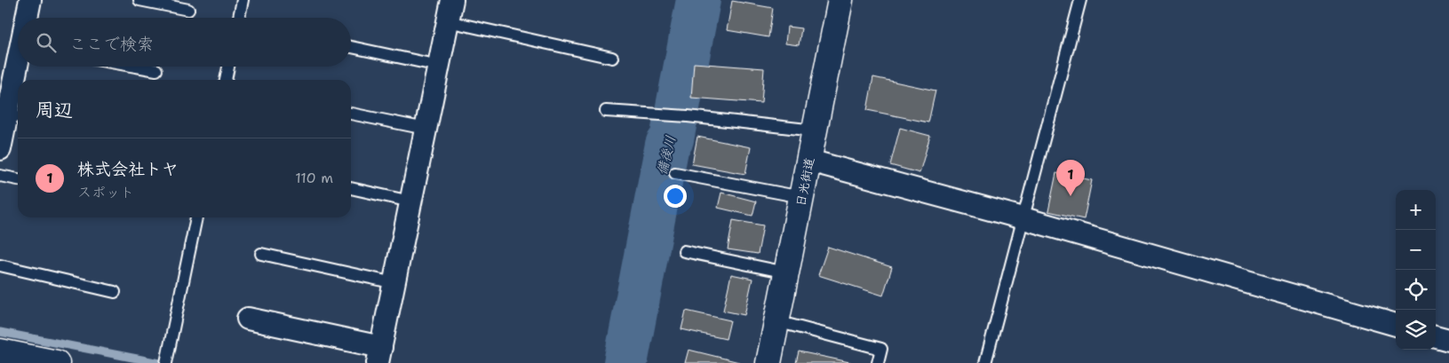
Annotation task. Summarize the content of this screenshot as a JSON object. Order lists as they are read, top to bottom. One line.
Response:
{"streets":{"main road":["日光街道"]},"water":["備後川"],"page":{"search":"ここで検索","heading":"周辺","list":[{"mark":"1","name":"株式会社トヤ","note":"スポット","value":"110 m"}],"pins":"1","map_buttons":["+","−"]}}
